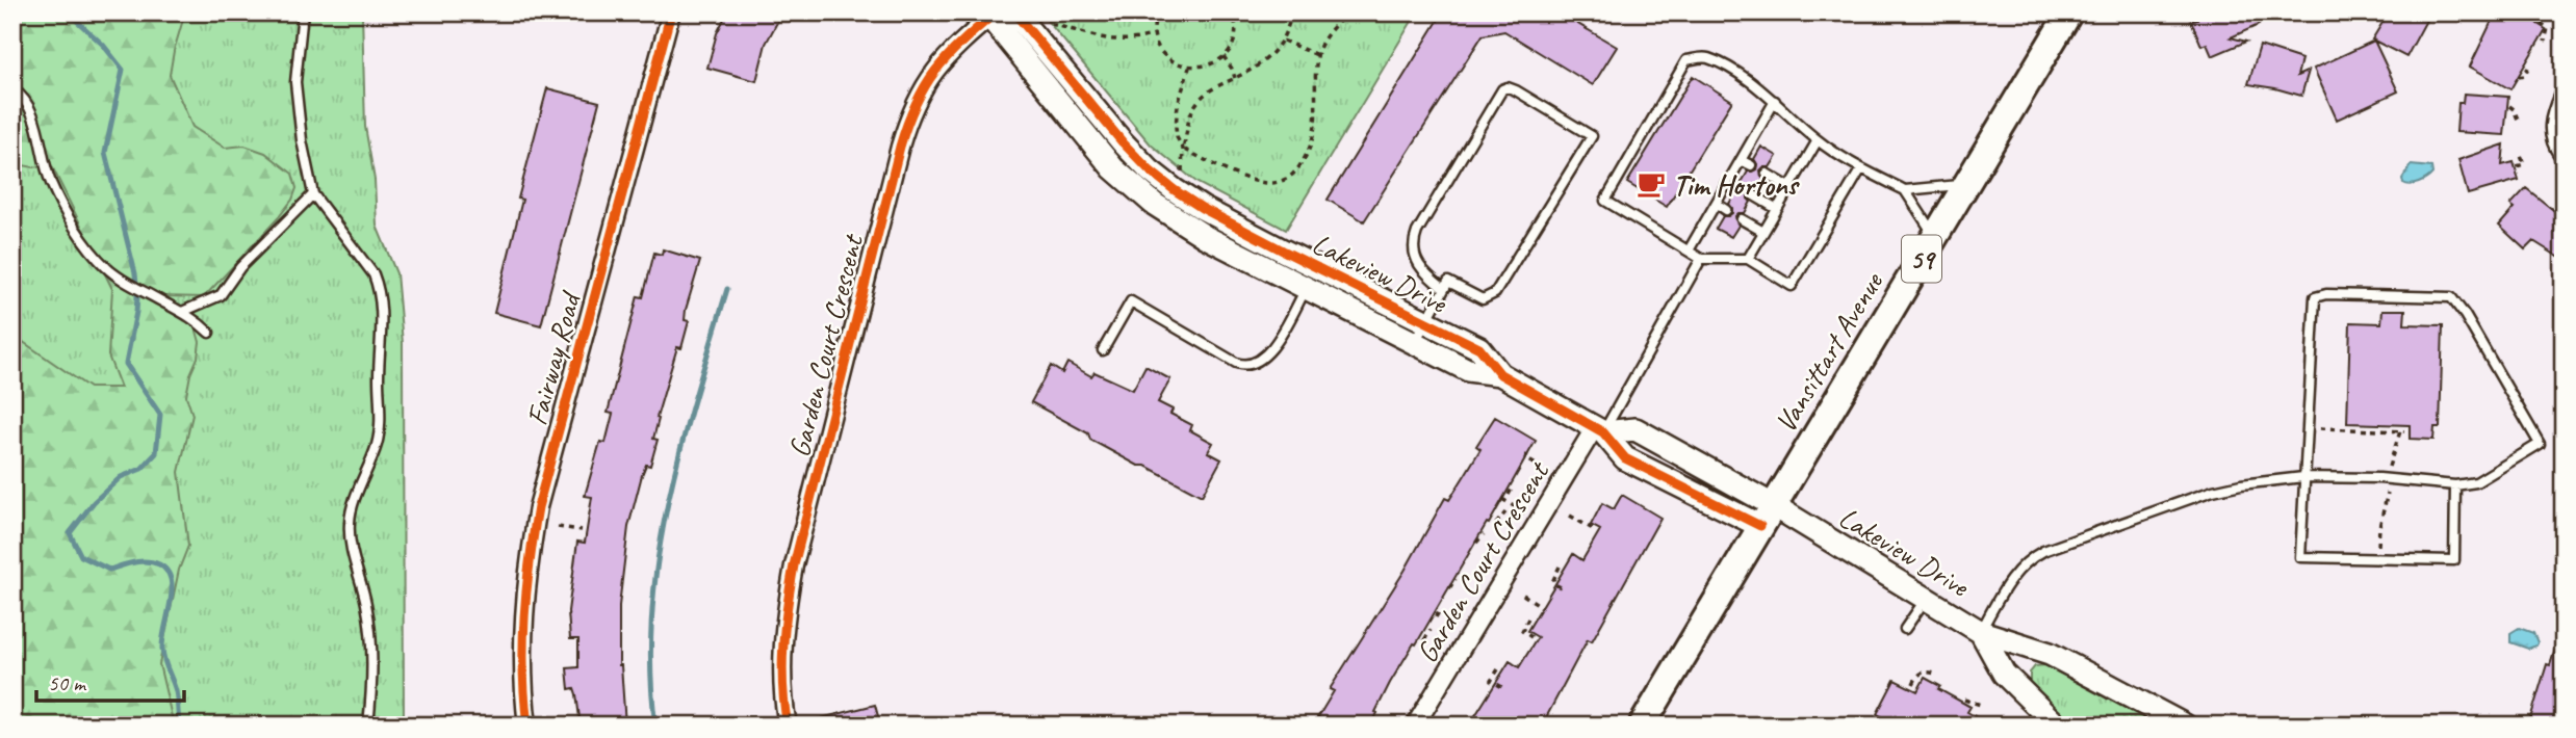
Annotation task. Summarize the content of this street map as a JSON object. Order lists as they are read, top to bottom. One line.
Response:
{"streets":{"main road":["59","Vansittart Avenue"],"street":["Lakeview Drive","Garden Court Crescent","Fairway Road"]},"crossings":[["Lakeview Drive","Garden Court Crescent"],["Lakeview Drive","Vansittart Avenue"]],"places":{"cafe":["Tim Hortons"]},"scale_bar":"50 m"}
